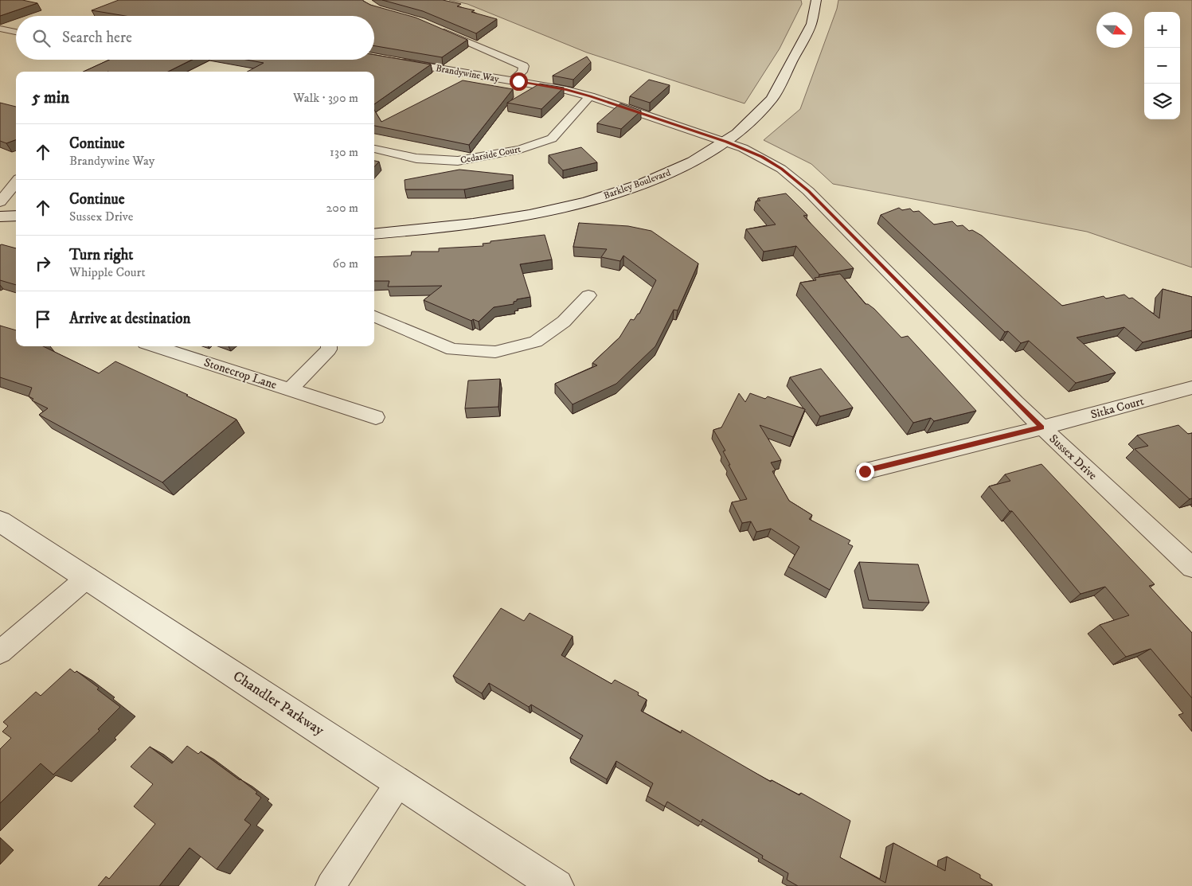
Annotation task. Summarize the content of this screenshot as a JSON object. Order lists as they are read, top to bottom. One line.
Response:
{"streets":{"main road":["Barkley Boulevard","Chandler Parkway"],"street":["Brandywine Way","Cedarside Court","Stonecrop Lane","Sitka Court","Sussex Drive"]},"crossings":[["Brandywine Way","Cedarside Court"],["Brandywine Way","Barkley Boulevard"],["Brandywine Way","Sussex Drive"],["Barkley Boulevard","Sussex Drive"],["Sitka Court","Sussex Drive"]],"north":"right","page":{"map_buttons":["+","−"],"search":"Search here","heading":["5 min","Walk · 390 m"],"list":[["Continue","Brandywine Way","130 m"],["Continue","Sussex Drive","200 m"],["Turn right","Whipple Court","60 m"],"Arrive at destination"]}}
